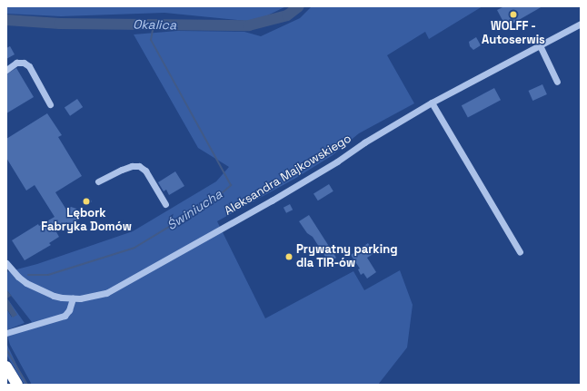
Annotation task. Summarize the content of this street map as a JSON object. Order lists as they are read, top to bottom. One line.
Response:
{"streets":{"street":["Aleksandra Majkowskiego"]},"water":["Okalica","Świniucha"],"places":["WOLFF - Autoserwis","Lębork Fabryka Domów","Prywatny parking dla TIR-ów"]}
